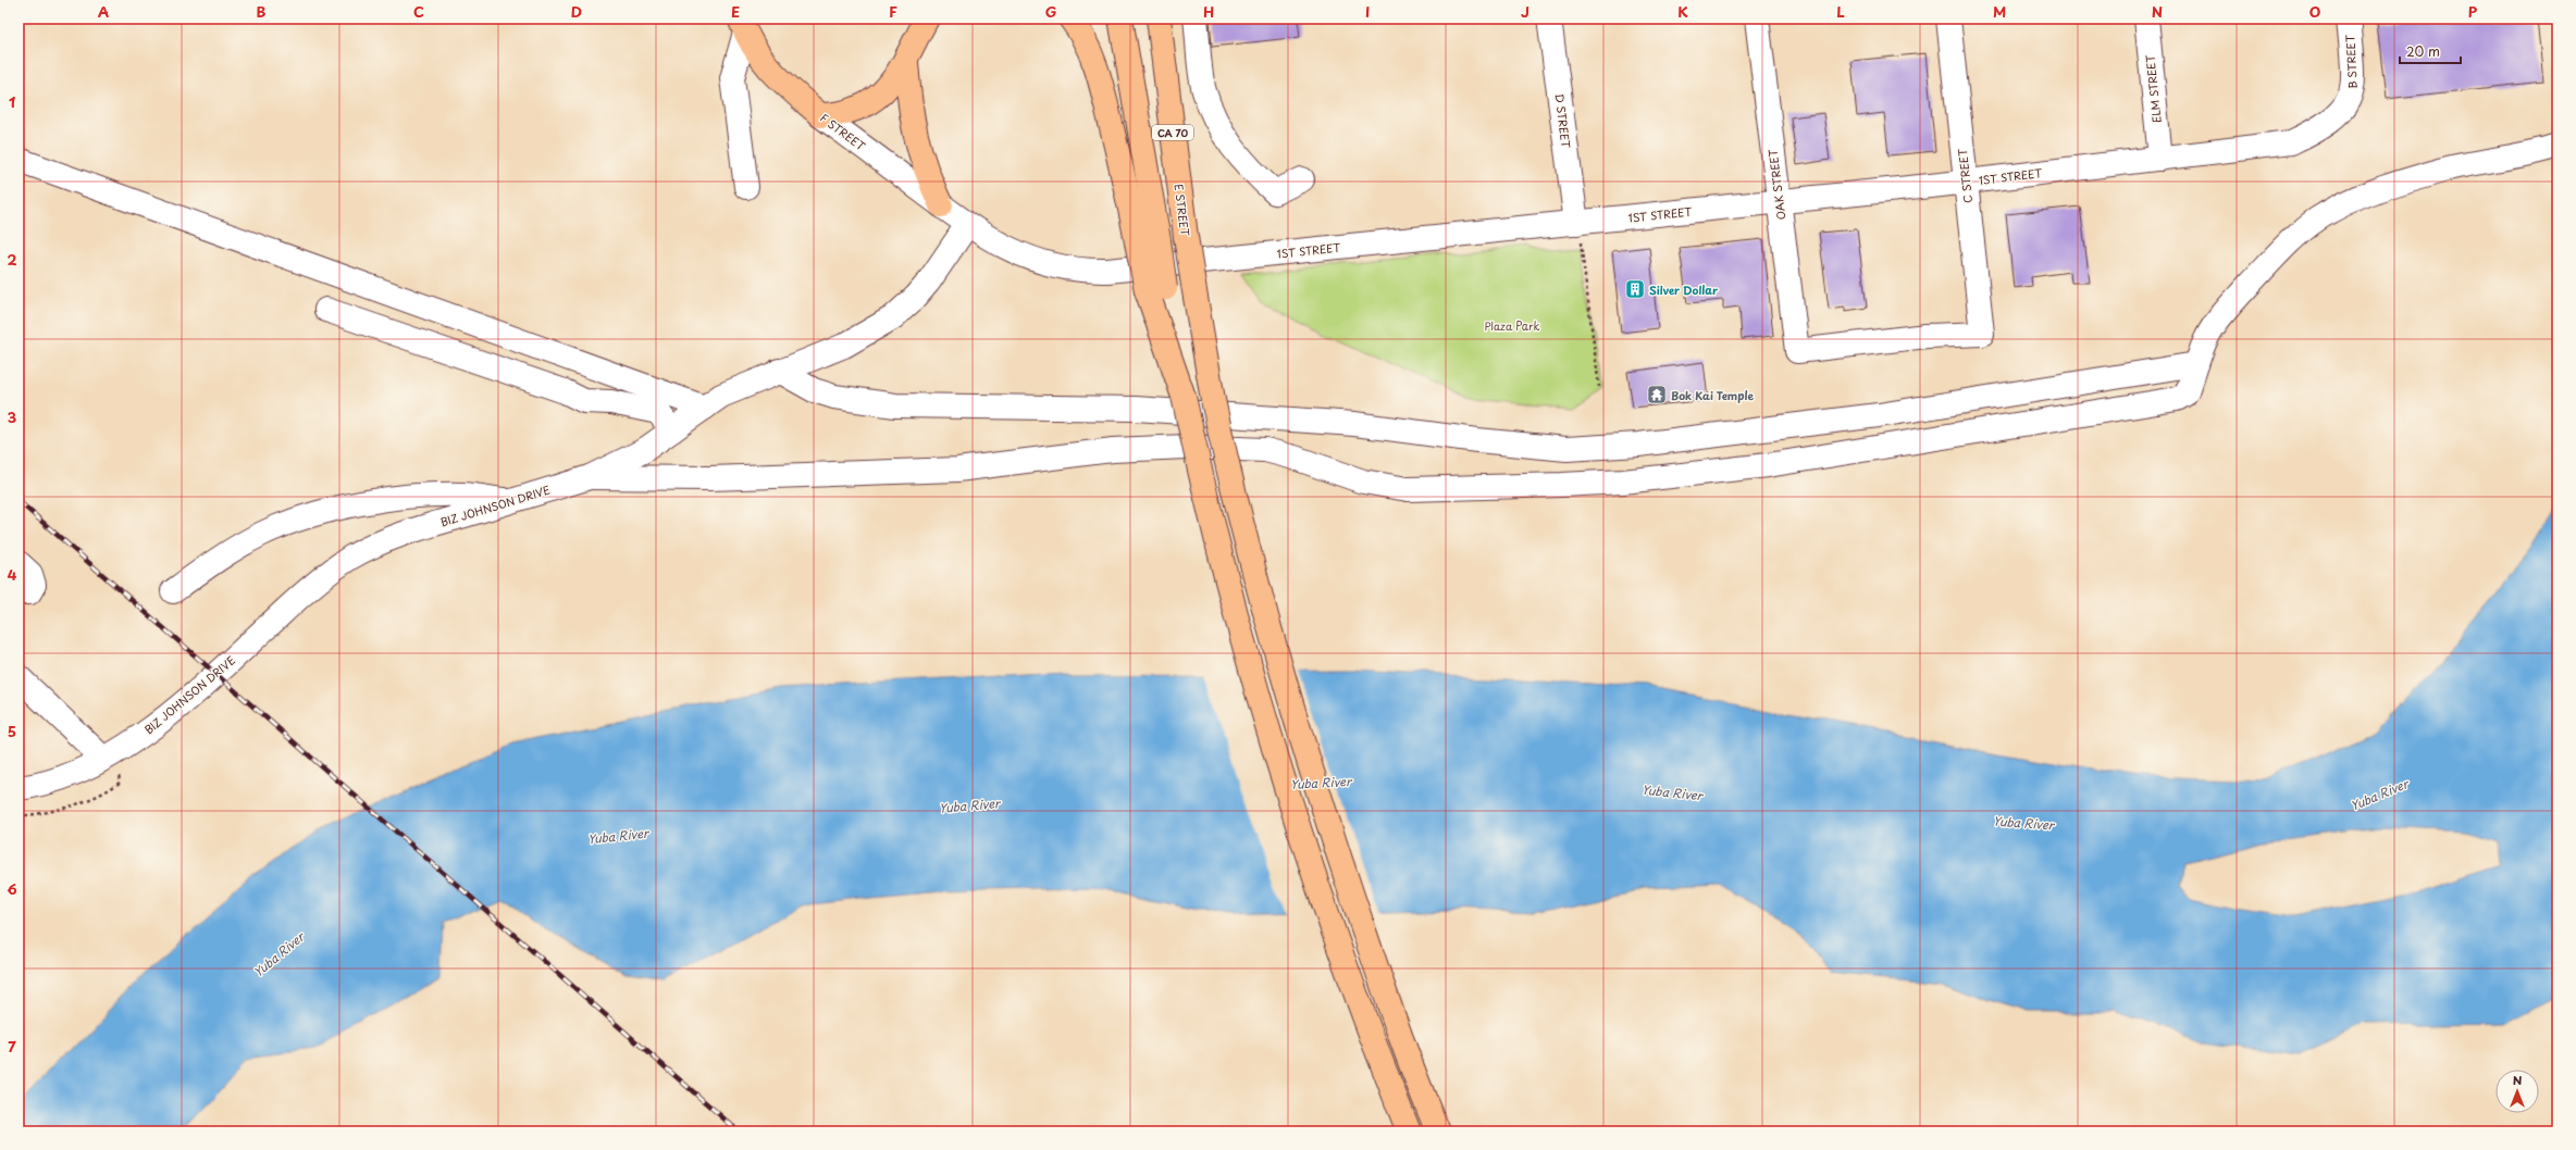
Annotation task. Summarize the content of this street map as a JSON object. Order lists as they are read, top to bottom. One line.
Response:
{"streets":{"main road":["F STREET","CA 70","E STREET"],"street":["B STREET","ELM STREET","D STREET","C STREET","1ST STREET","OAK STREET","BIZ JOHNSON DRIVE"]},"crossings":[["B STREET","1ST STREET"],["ELM STREET","1ST STREET"],["D STREET","1ST STREET"],["F STREET","1ST STREET"],["F STREET","BIZ JOHNSON DRIVE"],["C STREET","1ST STREET"],["C STREET","OAK STREET"],["1ST STREET","OAK STREET"],["1ST STREET","BIZ JOHNSON DRIVE"]],"water":["Yuba River"],"parks":["Plaza Park"],"places":{"building":["Silver Dollar"],"temple":["Bok Kai Temple"]},"scale_bar":"20 m","north":"top","grid":{"columns":["A","B","C","D","E","F","G","H","I","J","K","L","M","N","O","P"],"rows":["1","2","3","4","5","6","7"]}}
